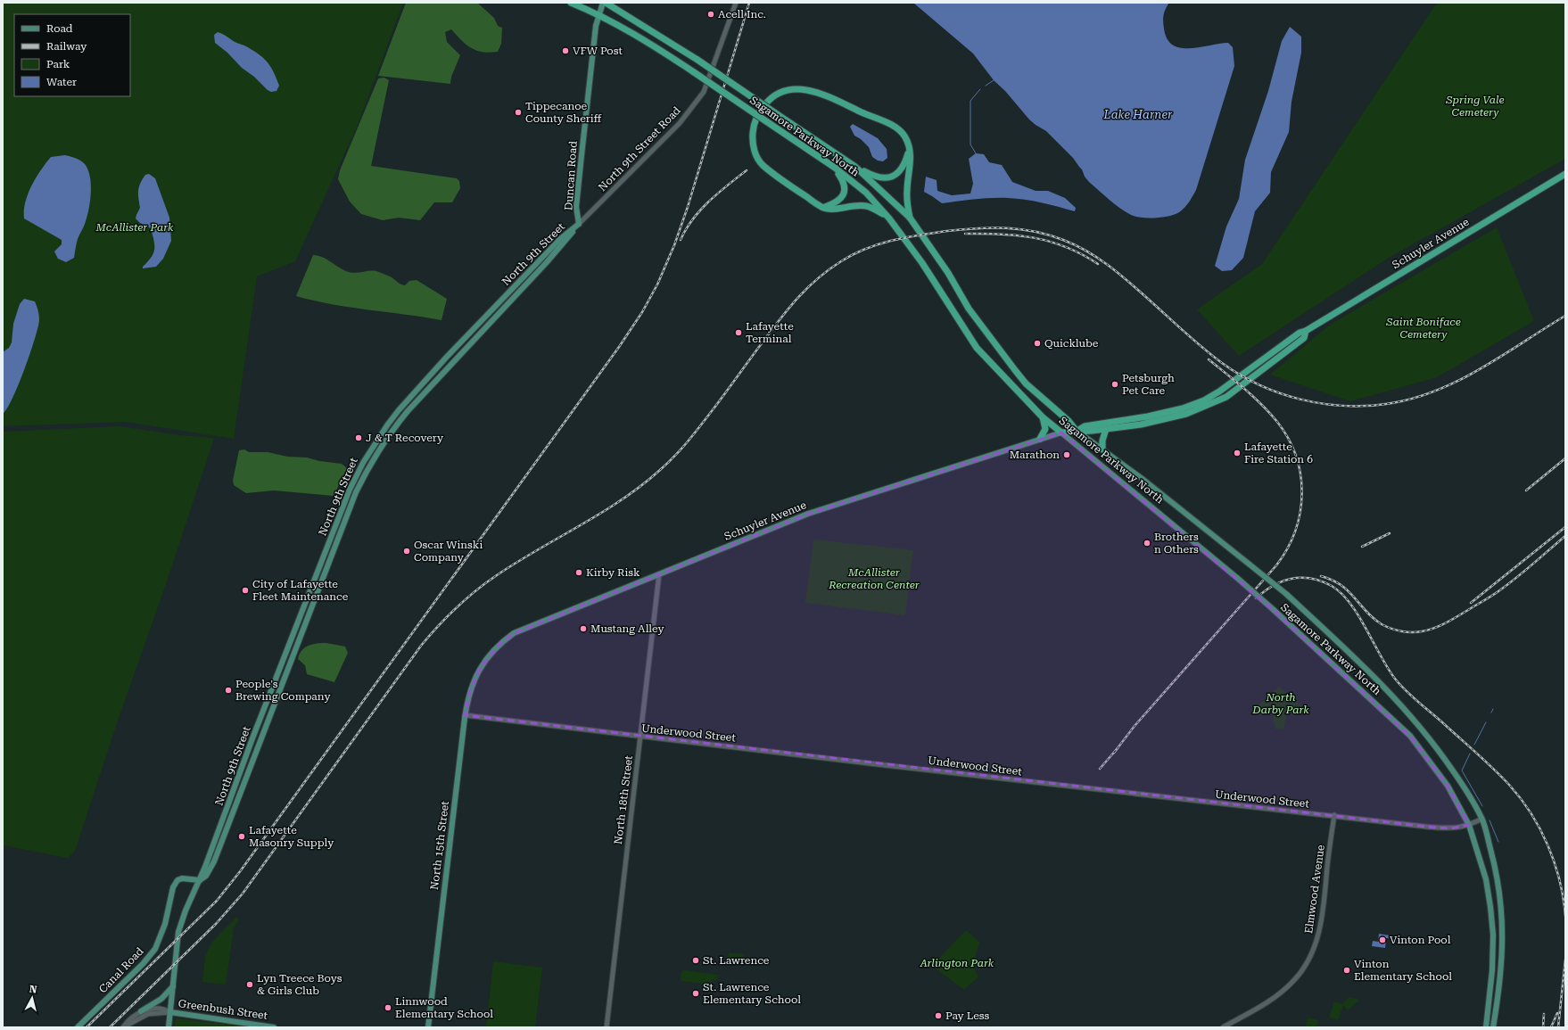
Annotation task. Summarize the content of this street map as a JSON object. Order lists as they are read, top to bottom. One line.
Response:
{"streets":{"highway":["Sagamore Parkway North","Schuyler Avenue"],"main road":["Duncan Road","North 9th Street","North 15th Street","Canal Road","Greenbush Street"],"street":["North 9th Street Road","Underwood Street","North 18th Street","Elmwood Avenue"]},"crossings":[["Sagamore Parkway North","Duncan Road"],["Sagamore Parkway North","Schuyler Avenue"],["Sagamore Parkway North","Underwood Street"],["North 9th Street Road","Duncan Road"],["North 9th Street Road","North 9th Street"],["Duncan Road","North 9th Street"],["Schuyler Avenue","North 18th Street"],["Schuyler Avenue","North 15th Street"],["North 9th Street","Canal Road"],["North 9th Street","Greenbush Street"],["Underwood Street","North 18th Street"],["Underwood Street","North 15th Street"],["Underwood Street","Elmwood Avenue"]],"water":["Lake Harner"],"parks":["Spring Vale Cemetery","McAllister Park","Saint Boniface Cemetery","McAllister Recreation Center","North Darby Park","Arlington Park"],"places":["Acell Inc.","VFW Post","Tippecanoe County Sheriff","Lafayette Terminal","Quicklube","Petsburgh Pet Care","J & T Recovery","Lafayette Fire Station 6","Marathon","Brothers n Others","Oscar Winski Company","Kirby Risk","City of Lafayette Fleet Maintenance","Mustang Alley","People's Brewing Company","Lafayette Masonry Supply","Vinton Pool","St. Lawrence","Vinton Elementary School","Lyn Treece Boys & Girls Club","St. Lawrence Elementary School","Linnwood Elementary School","Pay Less"],"legend":["Road","Railway","Park","Water"],"north":"top"}
